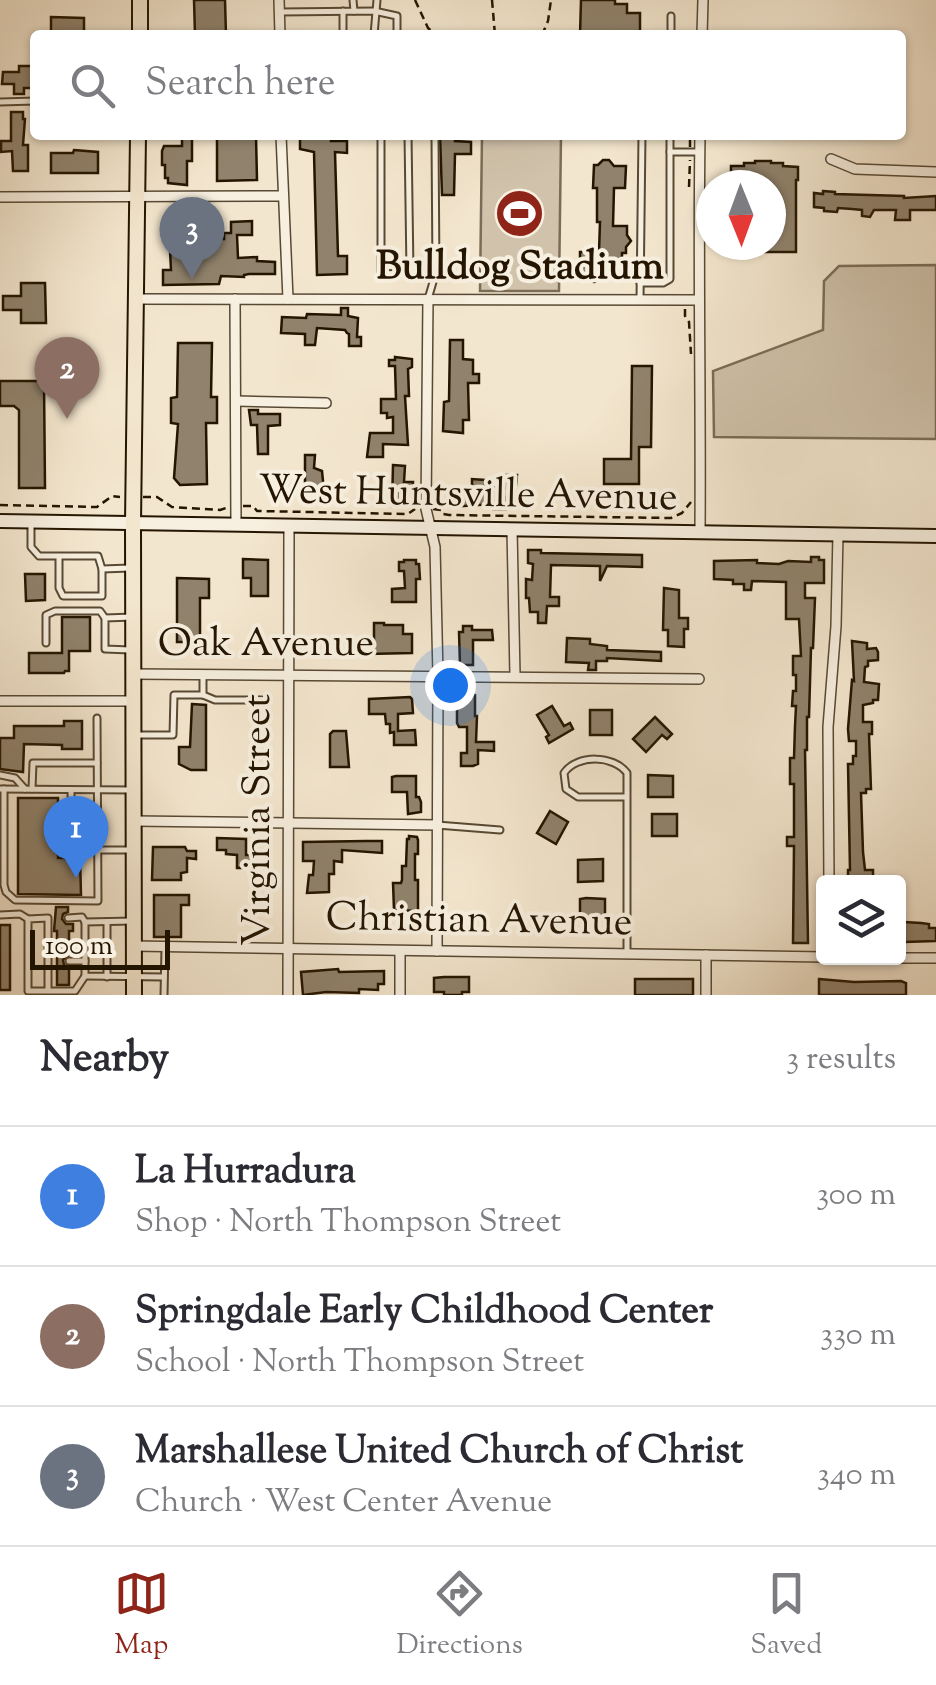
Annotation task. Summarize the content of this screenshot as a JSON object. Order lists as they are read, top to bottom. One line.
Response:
{"streets":{"main road":["West Huntsville Avenue"],"street":["Oak Avenue","Virginia Street","Christian Avenue"]},"crossings":[["West Huntsville Avenue","Virginia Street"],["Oak Avenue","Virginia Street"],["Virginia Street","Christian Avenue"]],"places":{"sports":["Bulldog Stadium"]},"scale_bar":"100 m","north":"bottom","page":{"search":"Search here","pins":["3","2","1"],"scale":"100 m","heading":["Nearby","3 results"],"list":[{"mark":"1","name":"La Hurradura","note":"Shop · North Thompson Street","value":"300 m"},{"mark":"2","name":"Springdale Early Childhood Center","note":"School · North Thompson Street","value":"330 m"},{"mark":"3","name":"Marshallese United Church of Christ","note":"Church · West Center Avenue","value":"340 m"}],"nav":["Map","Directions","Saved"]}}
